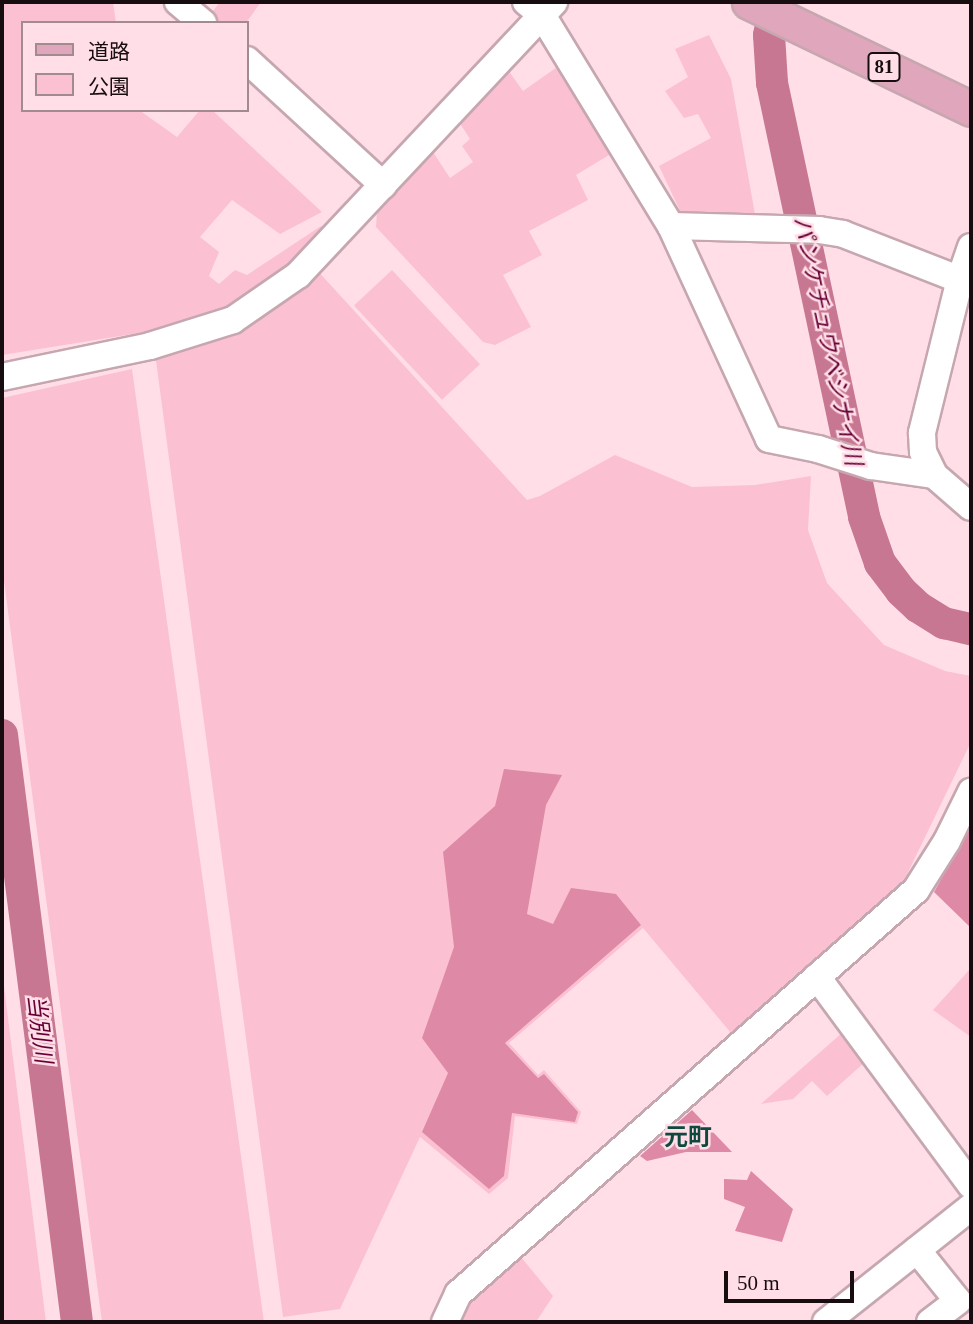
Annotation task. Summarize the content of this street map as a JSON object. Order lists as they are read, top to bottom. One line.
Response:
{"streets":{"main road":["81"]},"districts":["元町"],"water":["パンケチュウベシナイ川","当別川"],"legend":["道路","公園"],"scale_bar":"50 m"}
